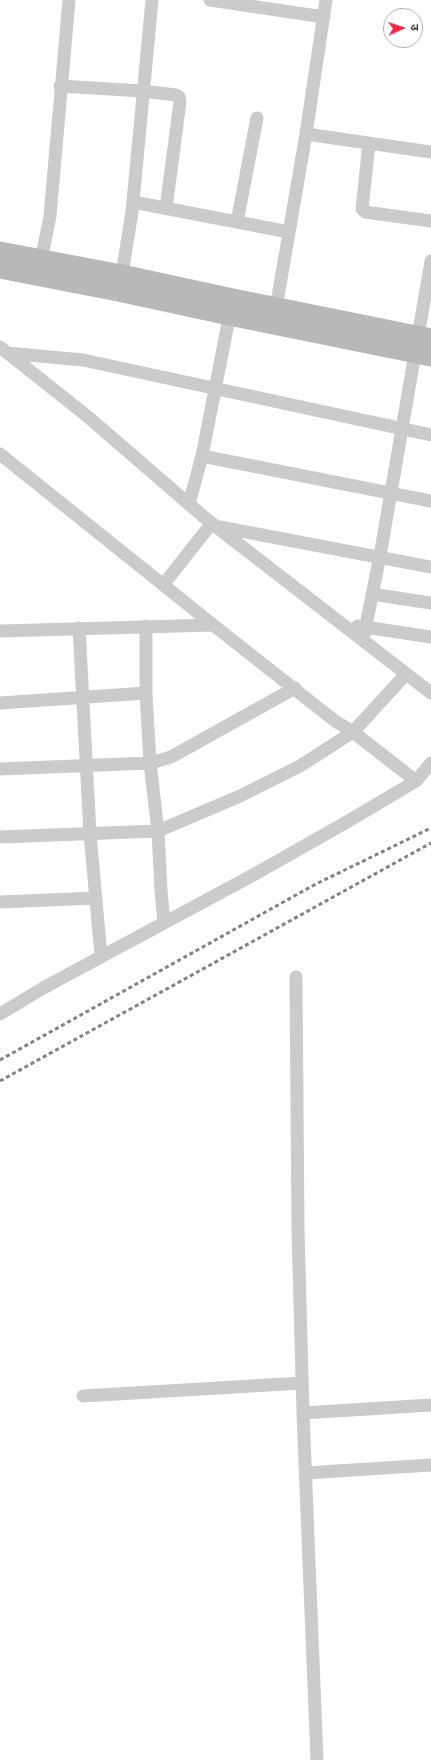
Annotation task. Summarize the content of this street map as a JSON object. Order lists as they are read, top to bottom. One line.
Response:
{"north":"right"}
